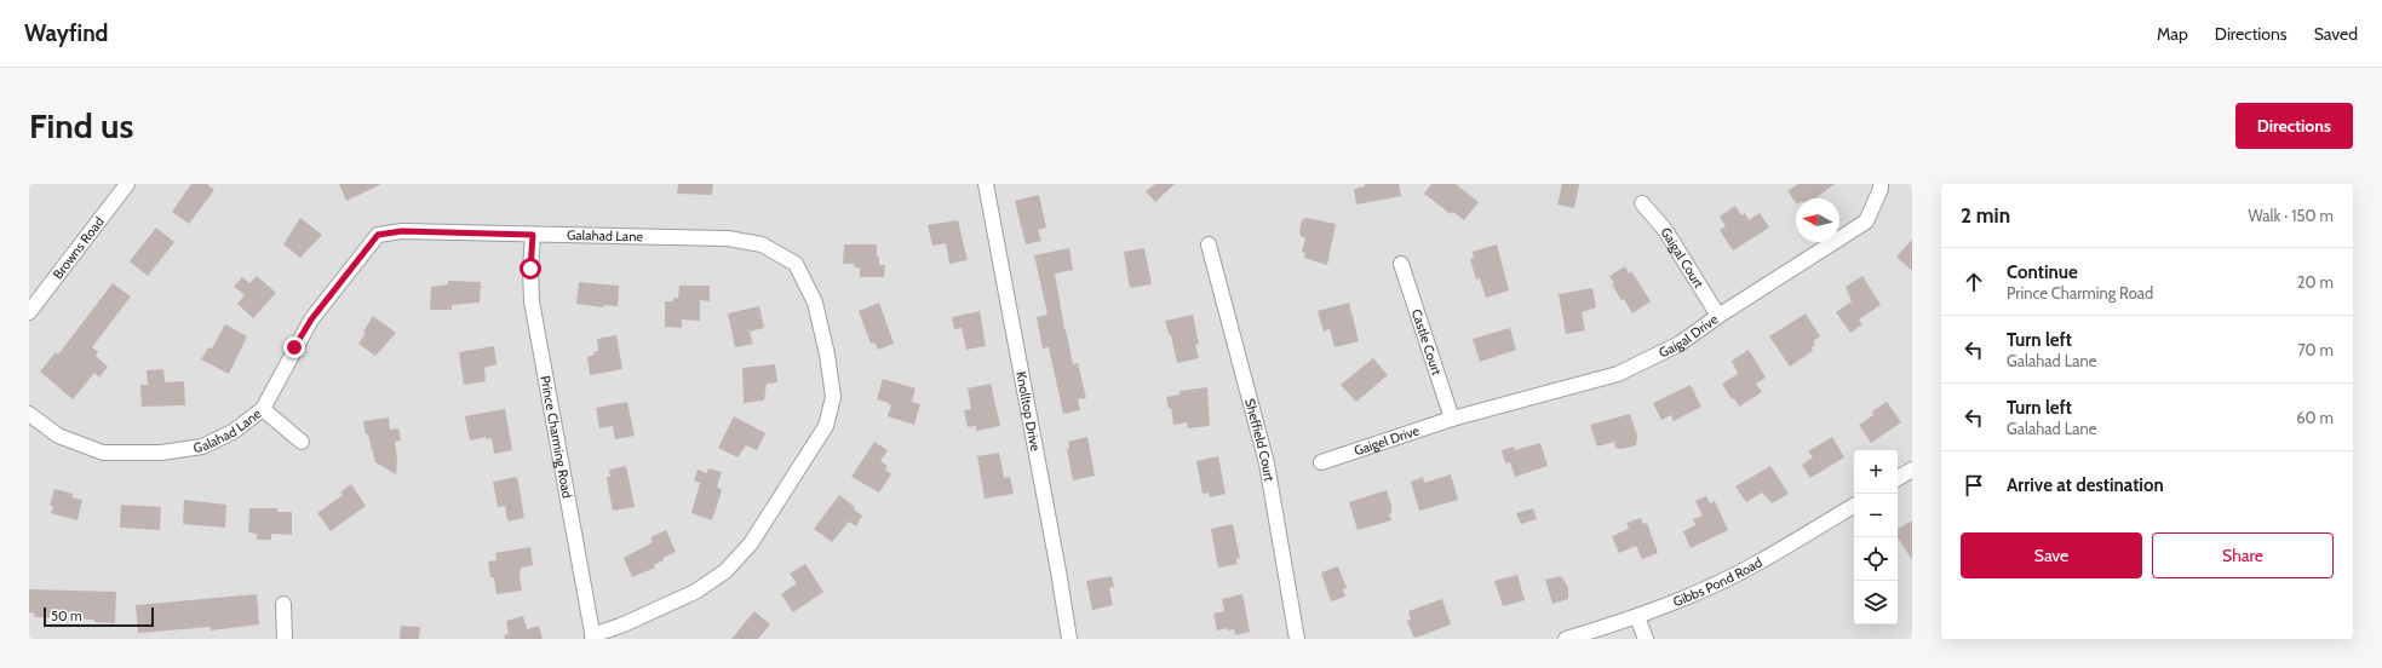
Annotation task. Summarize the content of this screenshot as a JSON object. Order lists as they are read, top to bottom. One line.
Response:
{"streets":{"street":["Galahad Lane","Browns Road","Gaigal Court","Gaigal Drive","Castle Court","Knolltop Drive","Prince Charming Road","Sheffield Court","Gaigel Drive","Gibbs Pond Road"]},"crossings":[["Galahad Lane","Prince Charming Road"],["Gaigal Court","Gaigal Drive"],["Gaigal Drive","Castle Court"],["Gaigal Drive","Gaigel Drive"],["Castle Court","Gaigel Drive"]],"scale_bar":"50 m","north":"left","page":{"header":"Wayfind","nav":["Map","Directions","Saved"],"buttons":["Directions",["Save","Share"]],"title":"Find us","heading":["2 min","Walk · 150 m"],"list":[["Continue","Prince Charming Road","20 m"],["Turn left","Galahad Lane","70 m"],["Turn left","Galahad Lane","60 m"],"Arrive at destination"],"map_buttons":["+","−"],"scale":"50 m"}}
